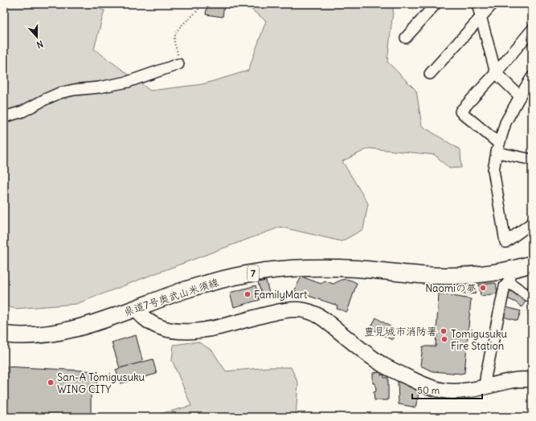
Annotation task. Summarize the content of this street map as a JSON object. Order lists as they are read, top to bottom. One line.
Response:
{"streets":{"main road":["7","県道7号奥武山米須線"]},"places":["Naomiの夢","FamilyMart","豊見城市消防署","Tomigusuku Fire Station","San-A Tomigusuku WING CITY"],"scale_bar":"50 m","north":"bottom"}
